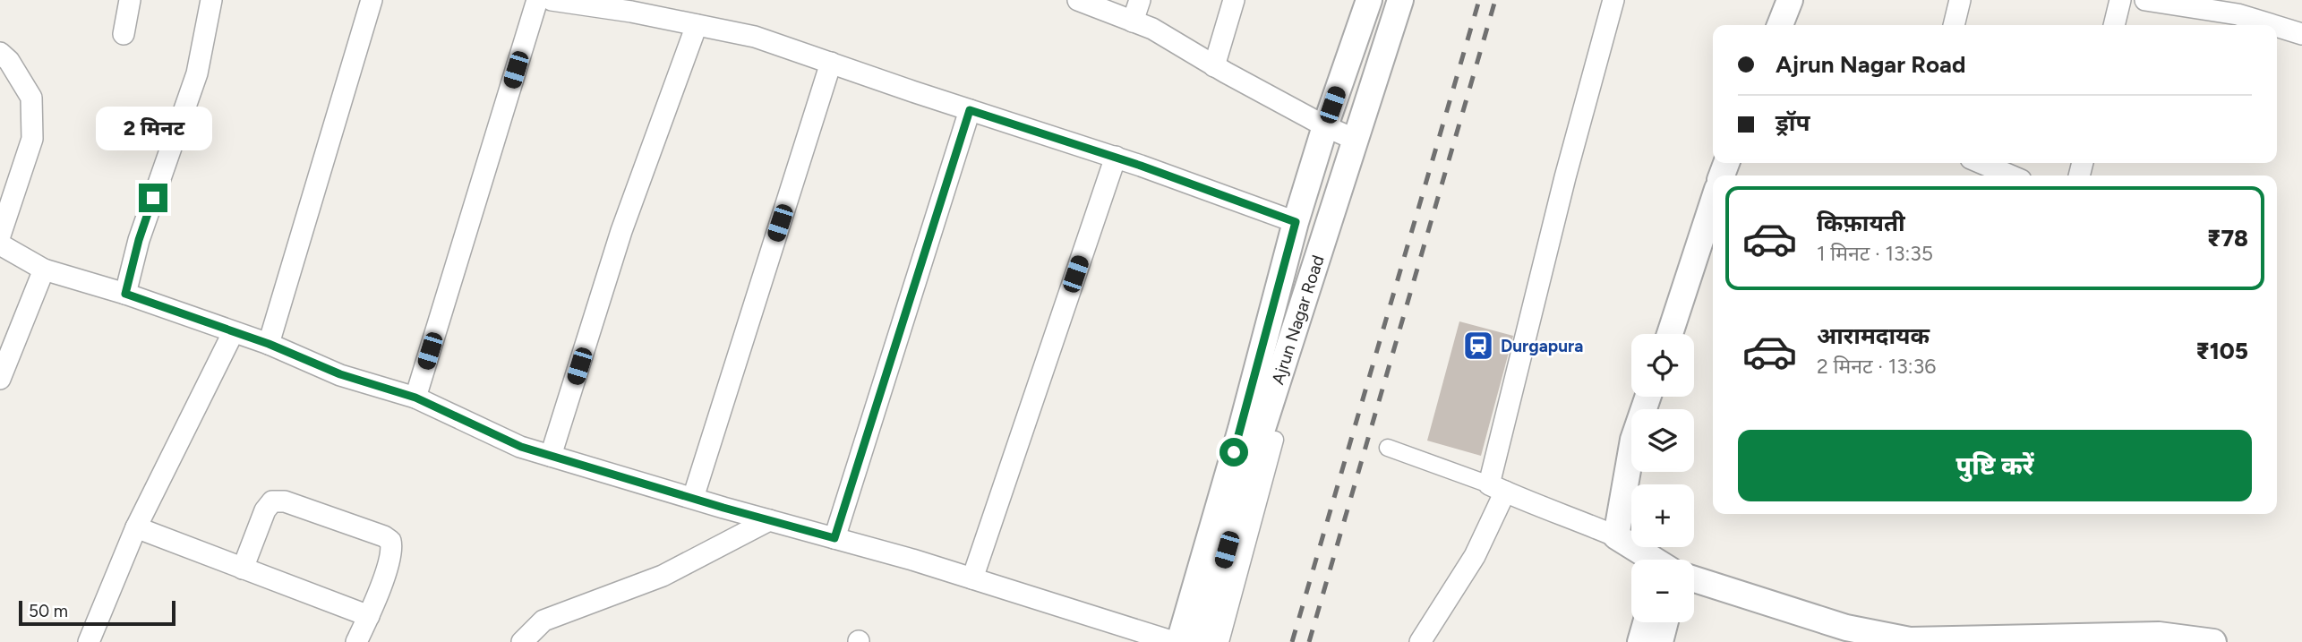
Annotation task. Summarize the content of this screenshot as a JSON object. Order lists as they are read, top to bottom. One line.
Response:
{"streets":{"street":["Ajrun Nagar Road"]},"places":{"station":["Durgapura"]},"scale_bar":"50 m","page":{"banner":["Ajrun Nagar Road","ड्रॉप"],"bubble":"2 मिनट","list":[{"name":"किफ़ायती","note":"1 मिनट · 13:35","value":"₹78"},{"name":"आरामदायक","note":"2 मिनट · 13:36","value":"₹105"}],"map_buttons":["+","−"],"buttons":"पुष्टि करें","scale":"50 m"}}
